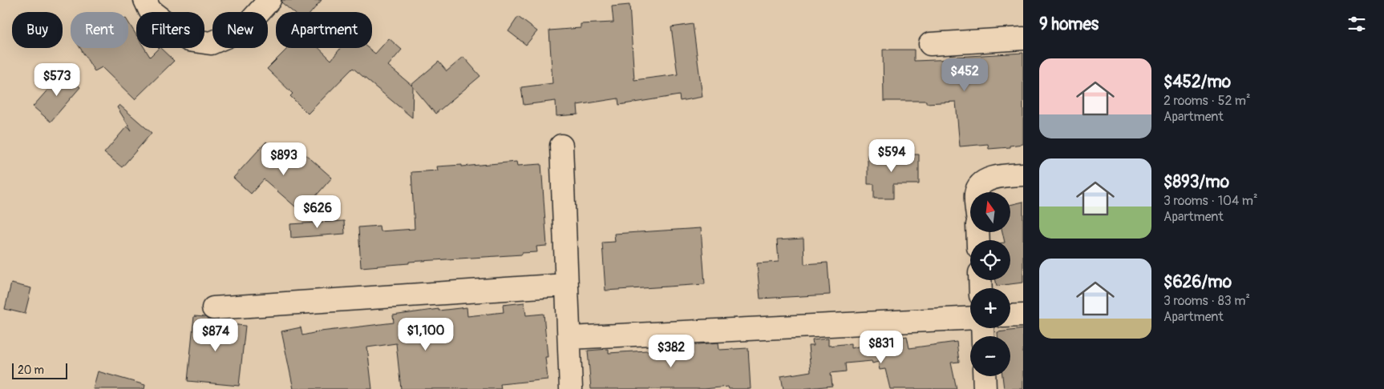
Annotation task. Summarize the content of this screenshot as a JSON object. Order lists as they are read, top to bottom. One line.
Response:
{"scale_bar":"20 m","north":"top","page":{"heading":"9 homes","chip":["Buy","Rent","Filters","New","Apartment"],"list":[{"name":"$452/mo","note":"2 rooms · 52 m² · Apartment"},{"name":"$893/mo","note":"3 rooms · 104 m² · Apartment"},{"name":"$626/mo","note":"3 rooms · 83 m² · Apartment"}],"price":["$452","$573","$594","$893","$626","$1,100","$874","$831","$382"],"map_buttons":["+","−"],"scale":"20 m"}}
